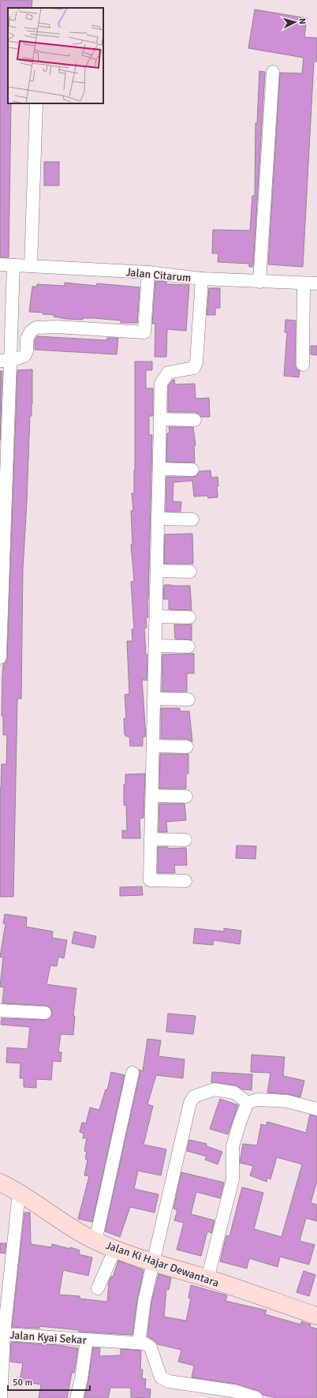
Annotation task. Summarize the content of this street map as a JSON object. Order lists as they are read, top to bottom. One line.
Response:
{"streets":{"main road":["Jalan Ki Hajar Dewantara"],"street":["Jalan Citarum","Jalan Kyai Sekar"]},"crossings":[["Jalan Ki Hajar Dewantara","Jalan Kyai Sekar"]],"scale_bar":"50 m","north":"right"}
